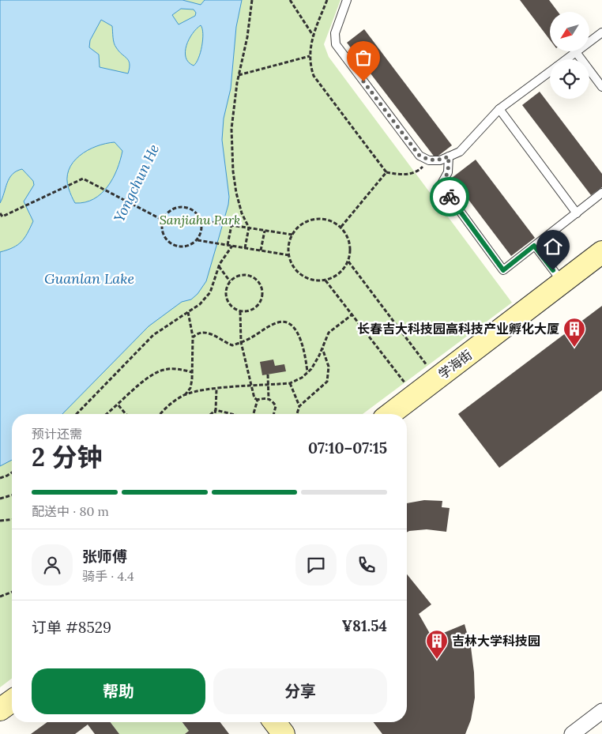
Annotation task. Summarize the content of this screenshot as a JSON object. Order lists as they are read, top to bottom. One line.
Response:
{"streets":{"street":["学海街"]},"water":["Yongchun He","Guanlan Lake"],"parks":["Sanjiahu Park"],"places":{"building":["长春吉大科技园高科技产业孵化大厦","吉林大学科技园"]},"north":"bottom left","page":{"heading":["2 分钟","预计还需","07:10–07:15"],"panel":["张师傅","骑手 · 4.4","订单 #8529","¥81.54"],"bar":"配送中 · 80 m","buttons":["帮助","分享"]}}
